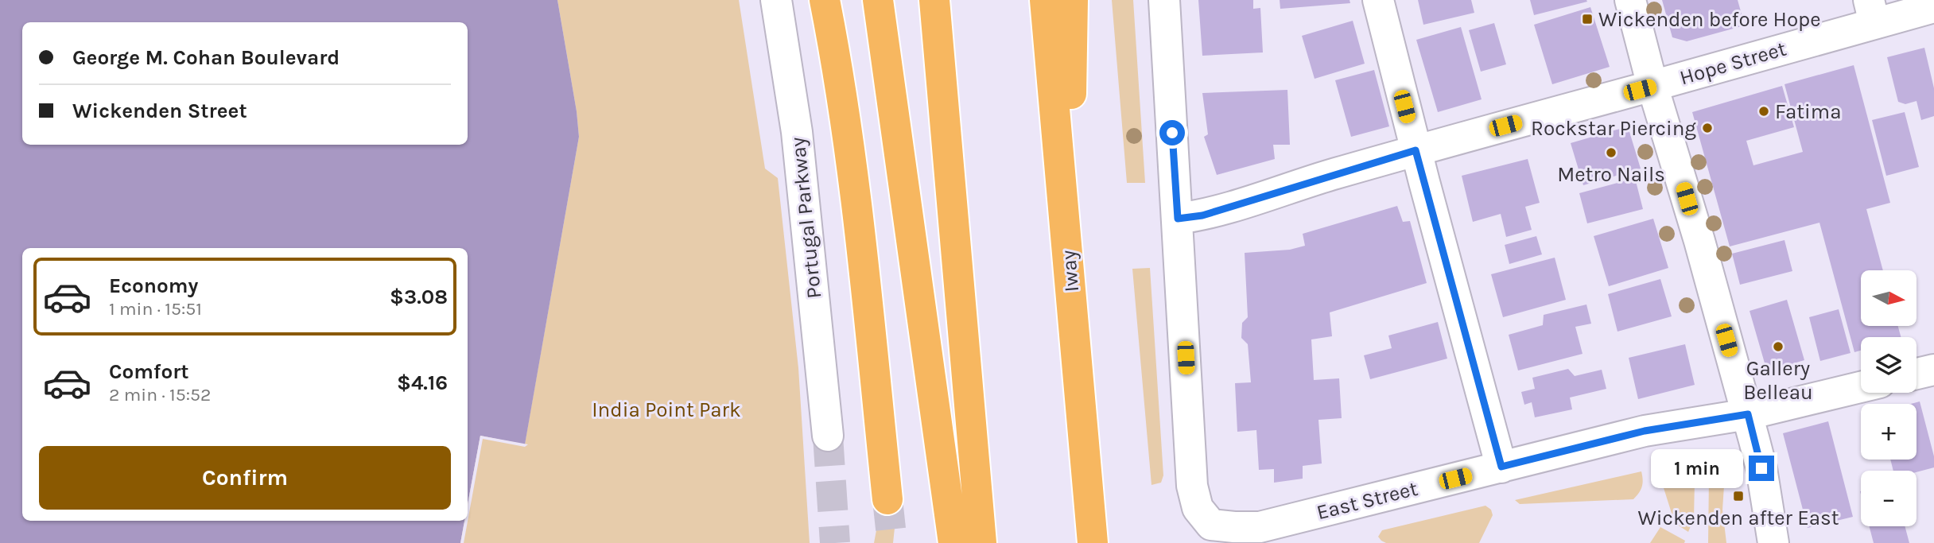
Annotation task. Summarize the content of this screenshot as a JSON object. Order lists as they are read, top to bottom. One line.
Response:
{"streets":{"highway":["Iway"],"street":["Hope Street","Portugal Parkway","East Street"]},"crossings":[["Hope Street","East Street"]],"parks":["India Point Park"],"places":{"transit":["Wickenden before Hope","Wickenden after East"],"other":["Fatima","Rockstar Piercing","Metro Nails","Gallery Belleau"]},"north":"right","page":{"banner":["George M. Cohan Boulevard","Wickenden Street"],"list":[{"name":"Economy","note":"1 min · 15:51","value":"$3.08"},{"name":"Comfort","note":"2 min · 15:52","value":"$4.16"}],"map_buttons":["+","−"],"buttons":"Confirm","bubble":"1 min"}}
